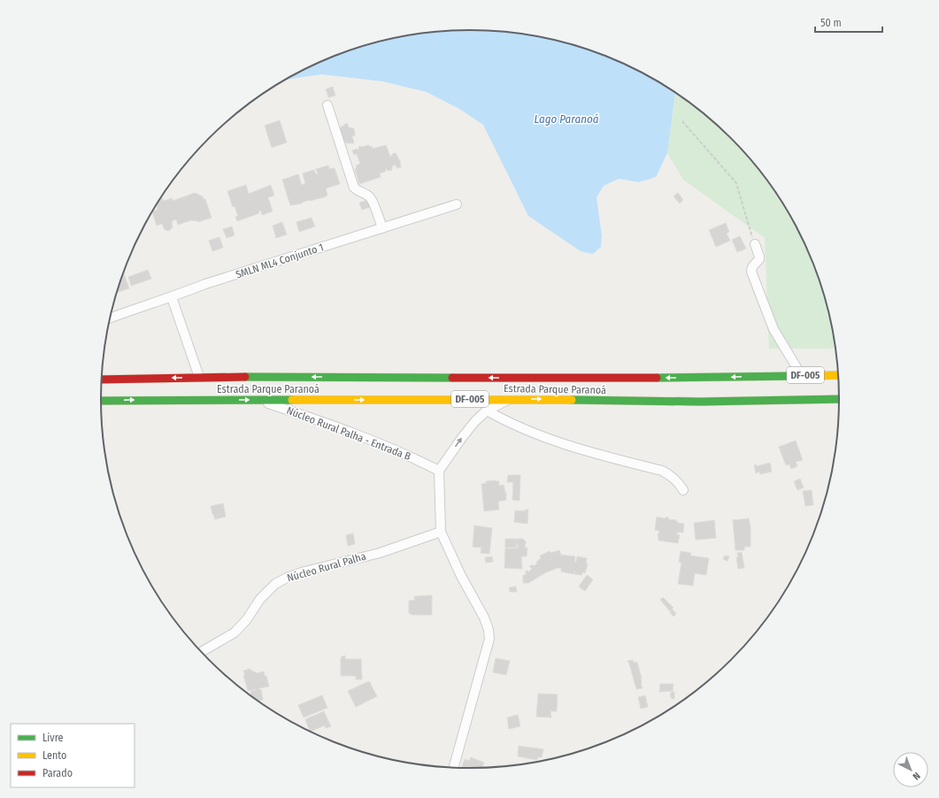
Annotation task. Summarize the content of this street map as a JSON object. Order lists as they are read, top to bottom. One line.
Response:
{"streets":{"main road":["DF-005","Estrada Parque Paranoá"],"street":["SMLN ML4 Conjunto 1","Núcleo Rural Palha - Entrada B","Núcleo Rural Palha"]},"crossings":[["Estrada Parque Paranoá","Núcleo Rural Palha - Entrada B"]],"water":["Lago Paranoá"],"legend":["Livre","Lento","Parado"],"scale_bar":"50 m","north":"bottom right"}
